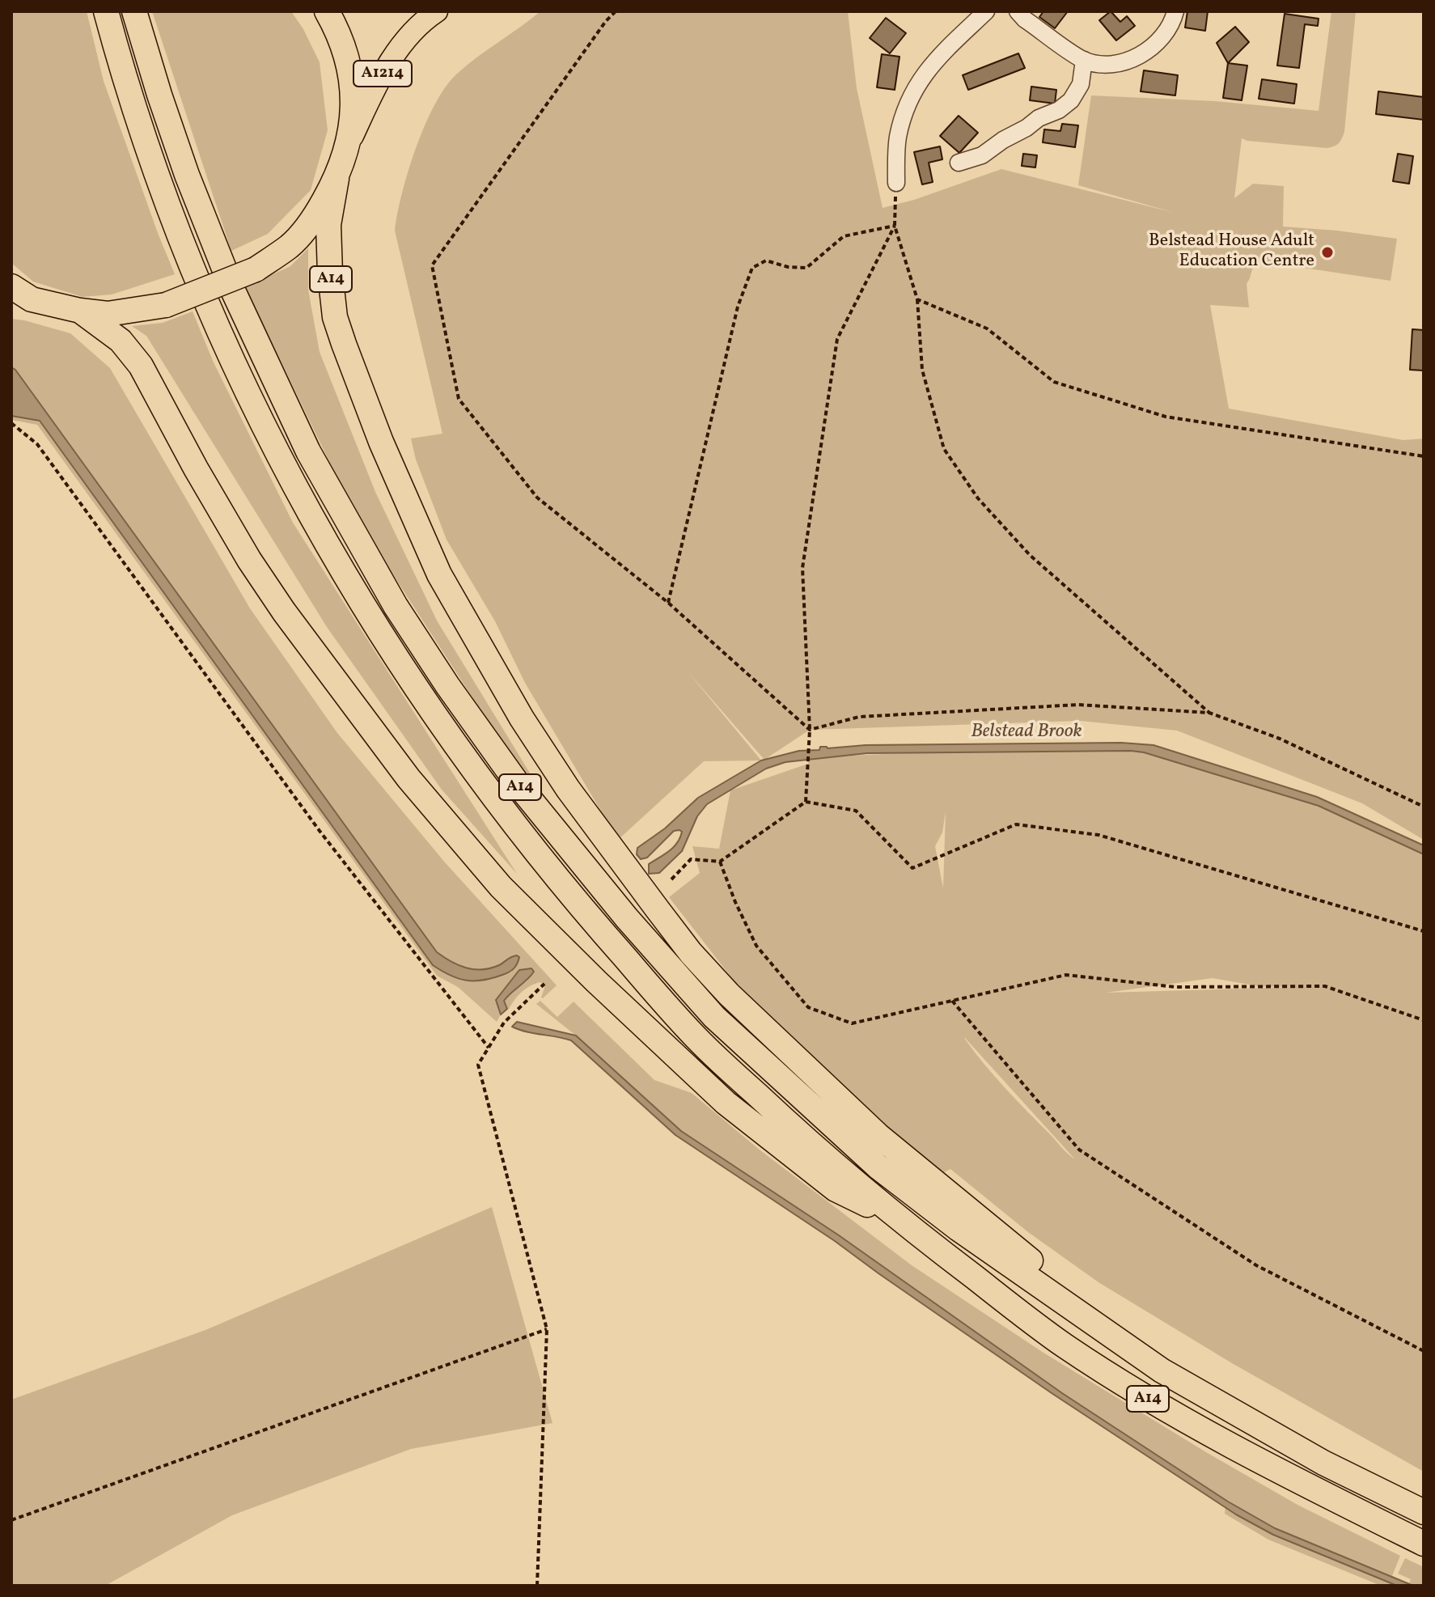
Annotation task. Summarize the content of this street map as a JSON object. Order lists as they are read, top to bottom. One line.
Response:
{"streets":{"highway":["A14"],"main road":["A1214"]},"water":["Belstead Brook"],"places":["Belstead House Adult Education Centre"]}
